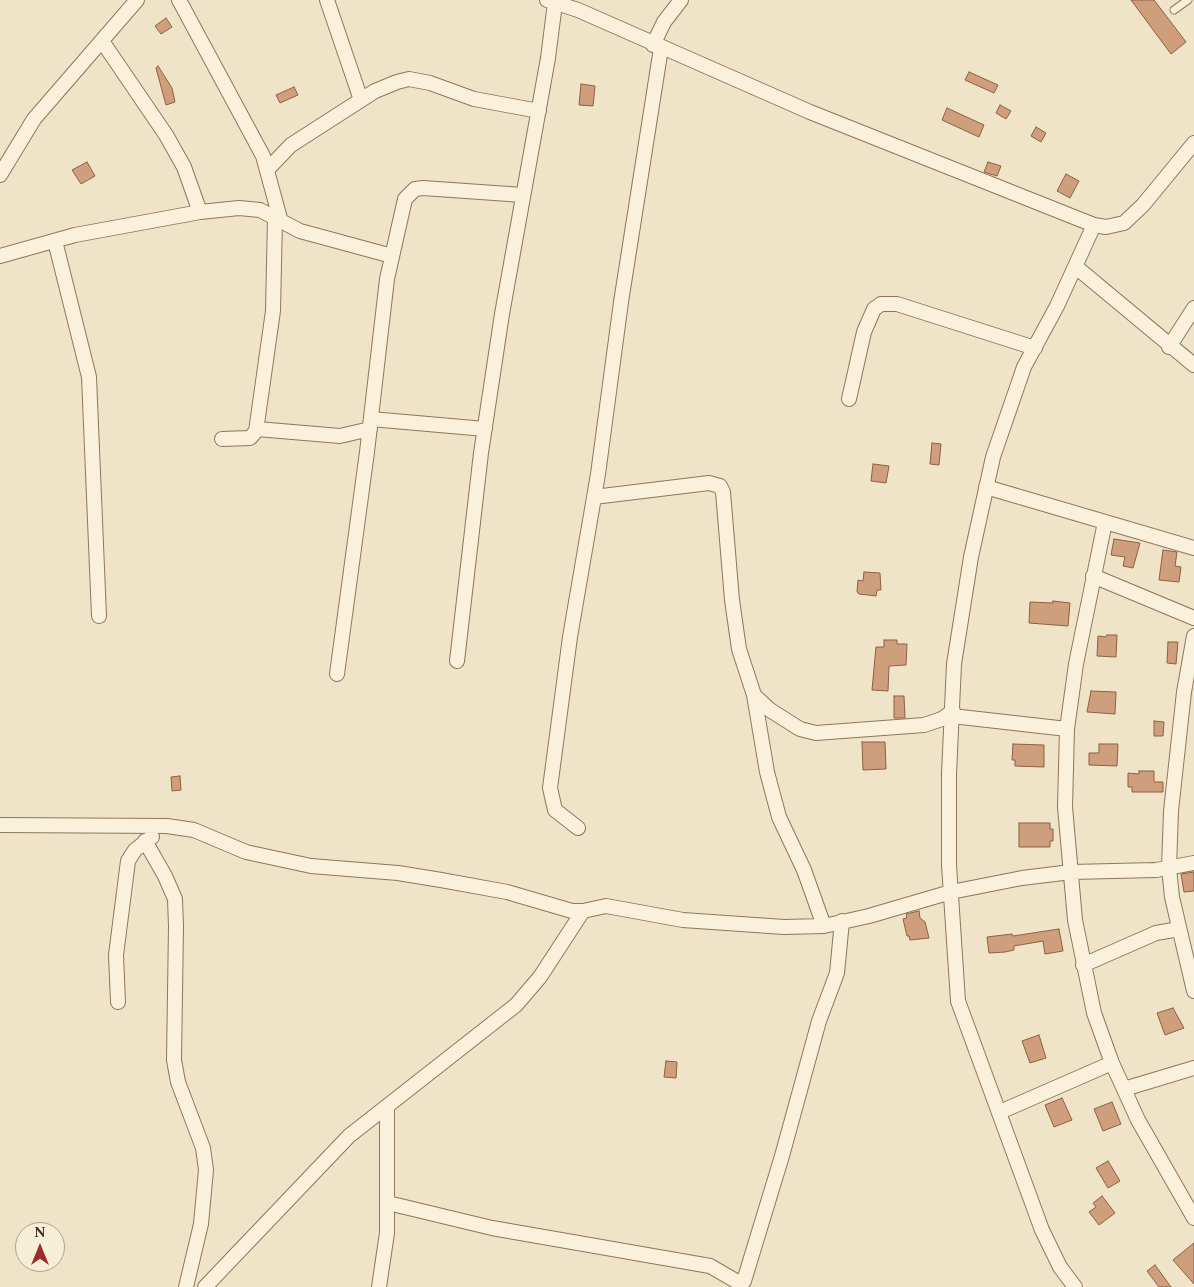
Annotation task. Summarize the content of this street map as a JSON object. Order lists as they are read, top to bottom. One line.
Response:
{"north":"top"}
